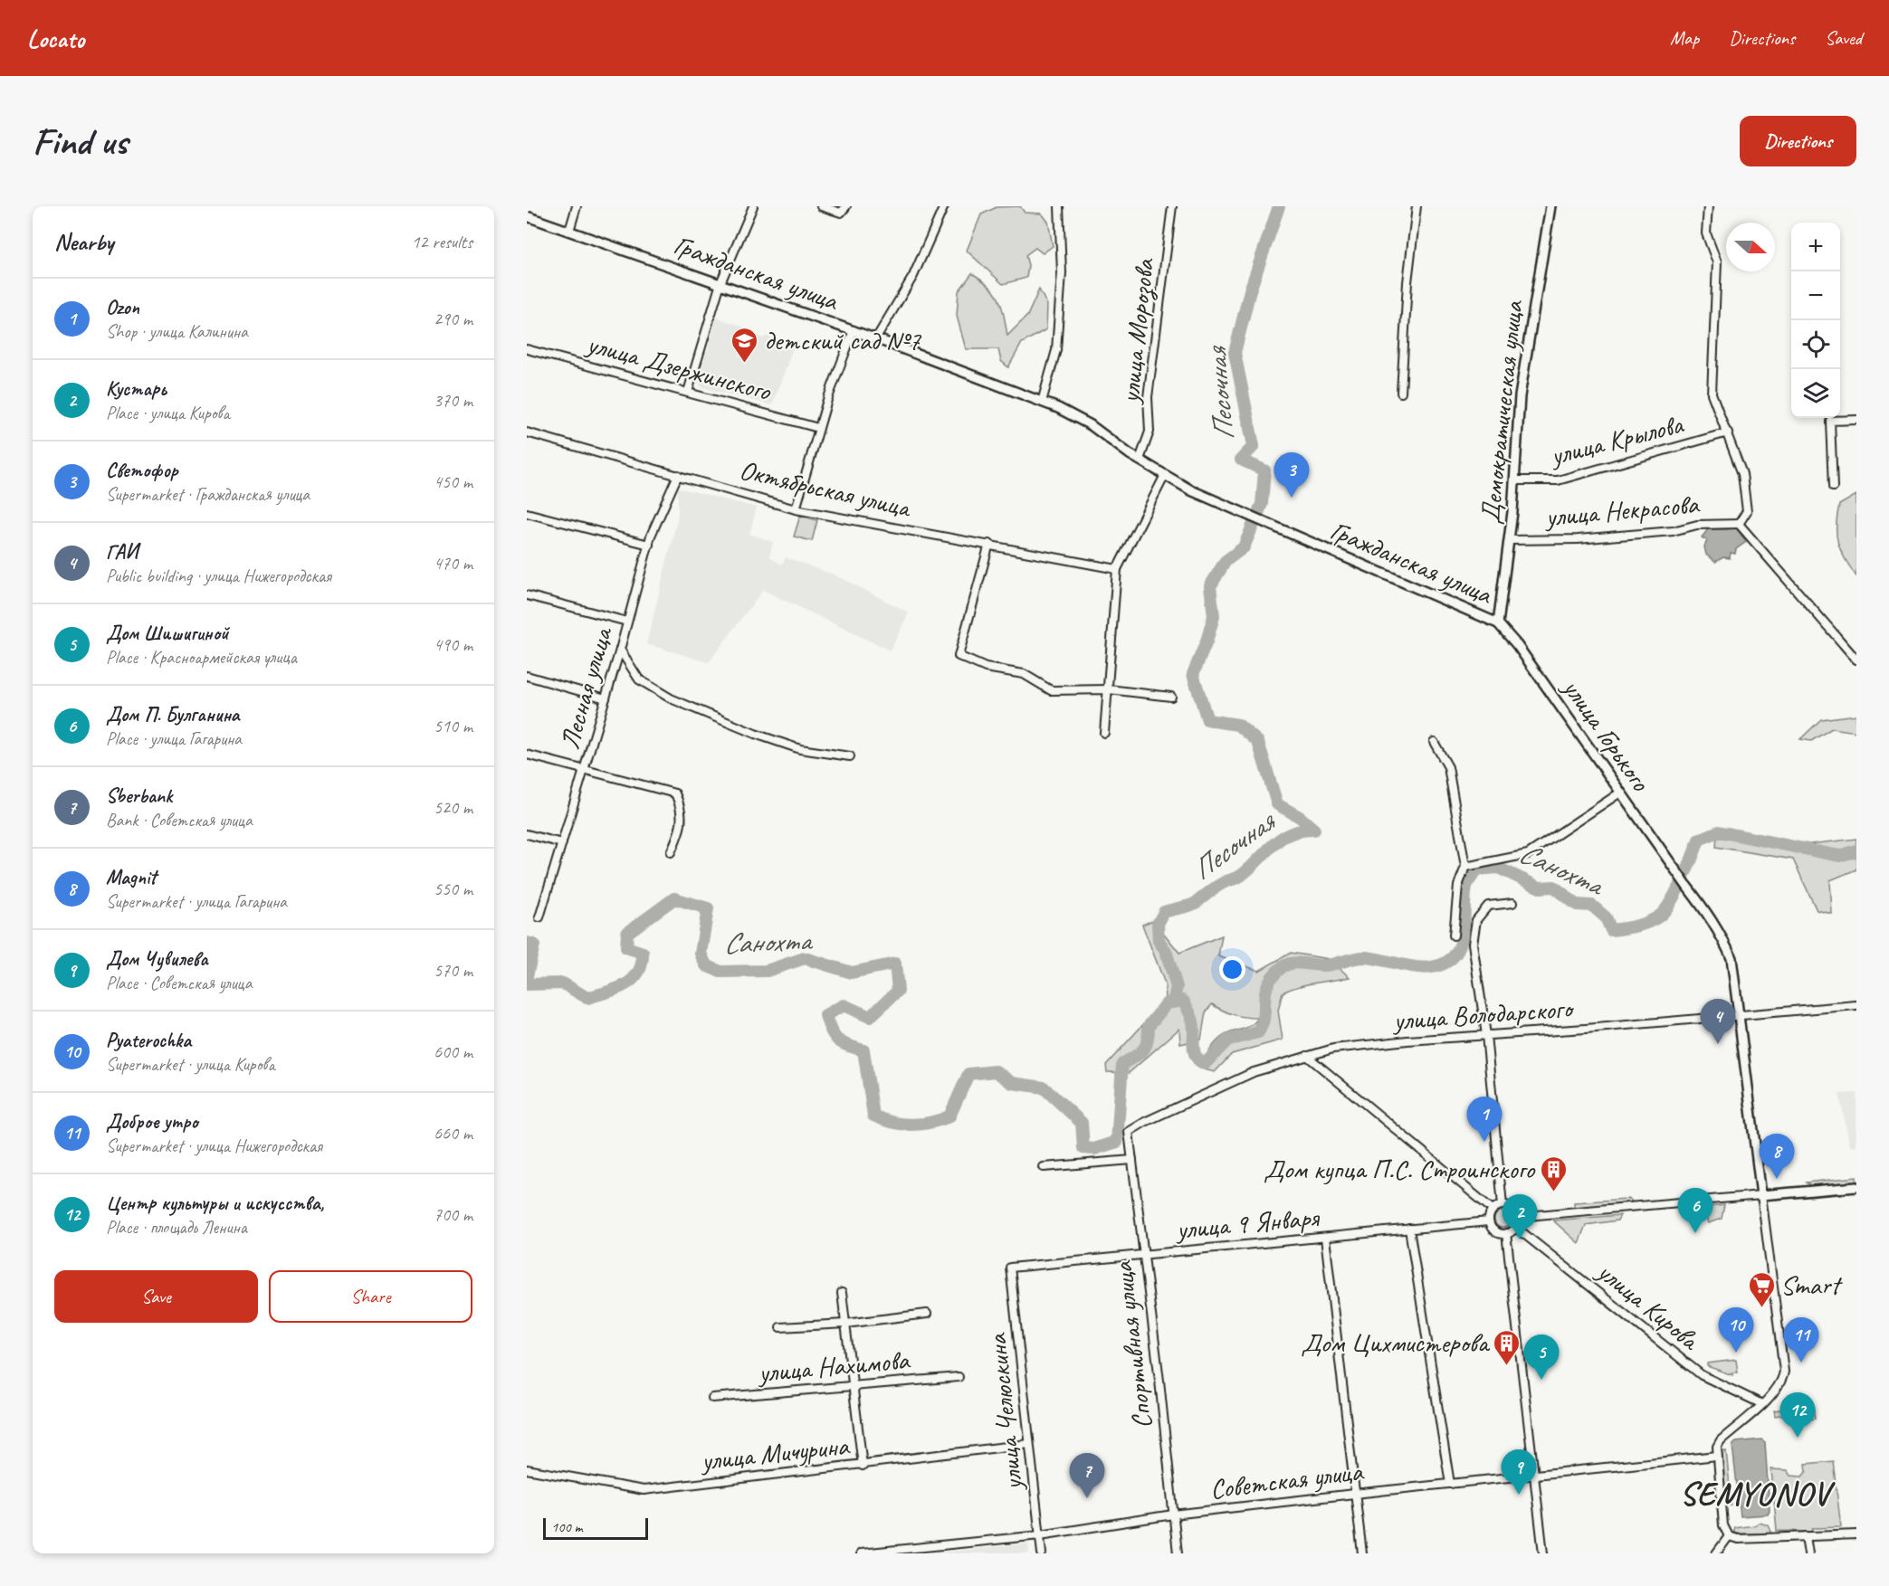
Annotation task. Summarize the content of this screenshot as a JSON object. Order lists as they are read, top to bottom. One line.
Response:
{"streets":{"street":["Гражданская улица","улица Морозова","улица Дзержинского","Демократическая улица","улица Крылова","Октябрьская улица","улица Некрасова","Лесная улица","улица Горького","улица Володарского","улица 9 Января","улица Кирова","Спортивная улица","улица Нахимова","улица Челюскина","улица Мичурина","Советская улица"]},"crossings":[["Гражданская улица","улица Морозова"],["Гражданская улица","Демократическая улица"],["Гражданская улица","улица Горького"],["Демократическая улица","улица Крылова"],["Демократическая улица","улица Некрасова"],["Демократическая улица","улица Горького"],["Октябрьская улица","Лесная улица"],["улица Горького","улица Володарского"],["улица Володарского","Спортивная улица"],["улица 9 Января","улица Кирова"],["улица 9 Января","Спортивная улица"],["улица 9 Января","улица Челюскина"],["Спортивная улица","Советская улица"],["улица Челюскина","улица Мичурина"],["улица Челюскина","Советская улица"]],"districts":["SEMYONOV"],"water":["Песочная","Санохта"],"places":{"school or university":["детский сад №7"],"building":["Дом купца П.С. Строинского","Дом Цихмистерова"],"supermarket":["Smart"]},"scale_bar":"100 m","north":"right","page":{"header":"Locato","nav":["Map","Directions","Saved"],"buttons":["Directions",["Save","Share"]],"title":"Find us","heading":["Nearby","12 results"],"map_buttons":["+","−"],"list":[{"mark":"1","name":"Ozon","note":"Shop · улица Калинина","value":"290 m"},{"mark":"2","name":"Кустарь","note":"Place · улица Кирова","value":"370 m"},{"mark":"3","name":"Светофор","note":"Supermarket · Гражданская улица","value":"450 m"},{"mark":"4","name":"ГАИ","note":"Public building · улица Нижегородская","value":"470 m"},{"mark":"5","name":"Дом Шишигиной","note":"Place · Красноармейская улица","value":"490 m"},{"mark":"6","name":"Дом П. Булганина","note":"Place · улица Гагарина","value":"510 m"},{"mark":"7","name":"Sberbank","note":"Bank · Советская улица","value":"520 m"},{"mark":"8","name":"Magnit","note":"Supermarket · улица Гагарина","value":"550 m"},{"mark":"9","name":"Дом Чувилева","note":"Place · Советская улица","value":"570 m"},{"mark":"10","name":"Pyaterochka","note":"Supermarket · улица Кирова","value":"600 m"},{"mark":"11","name":"Доброе утро","note":"Supermarket · улица Нижегородская","value":"660 m"},{"mark":"12","name":"Центр культуры и искусства,","note":"Place · площадь Ленина","value":"700 m"}],"pins":["3","4","1","8","6","2","10","11","5","12","9","7"],"scale":"100 m"}}
